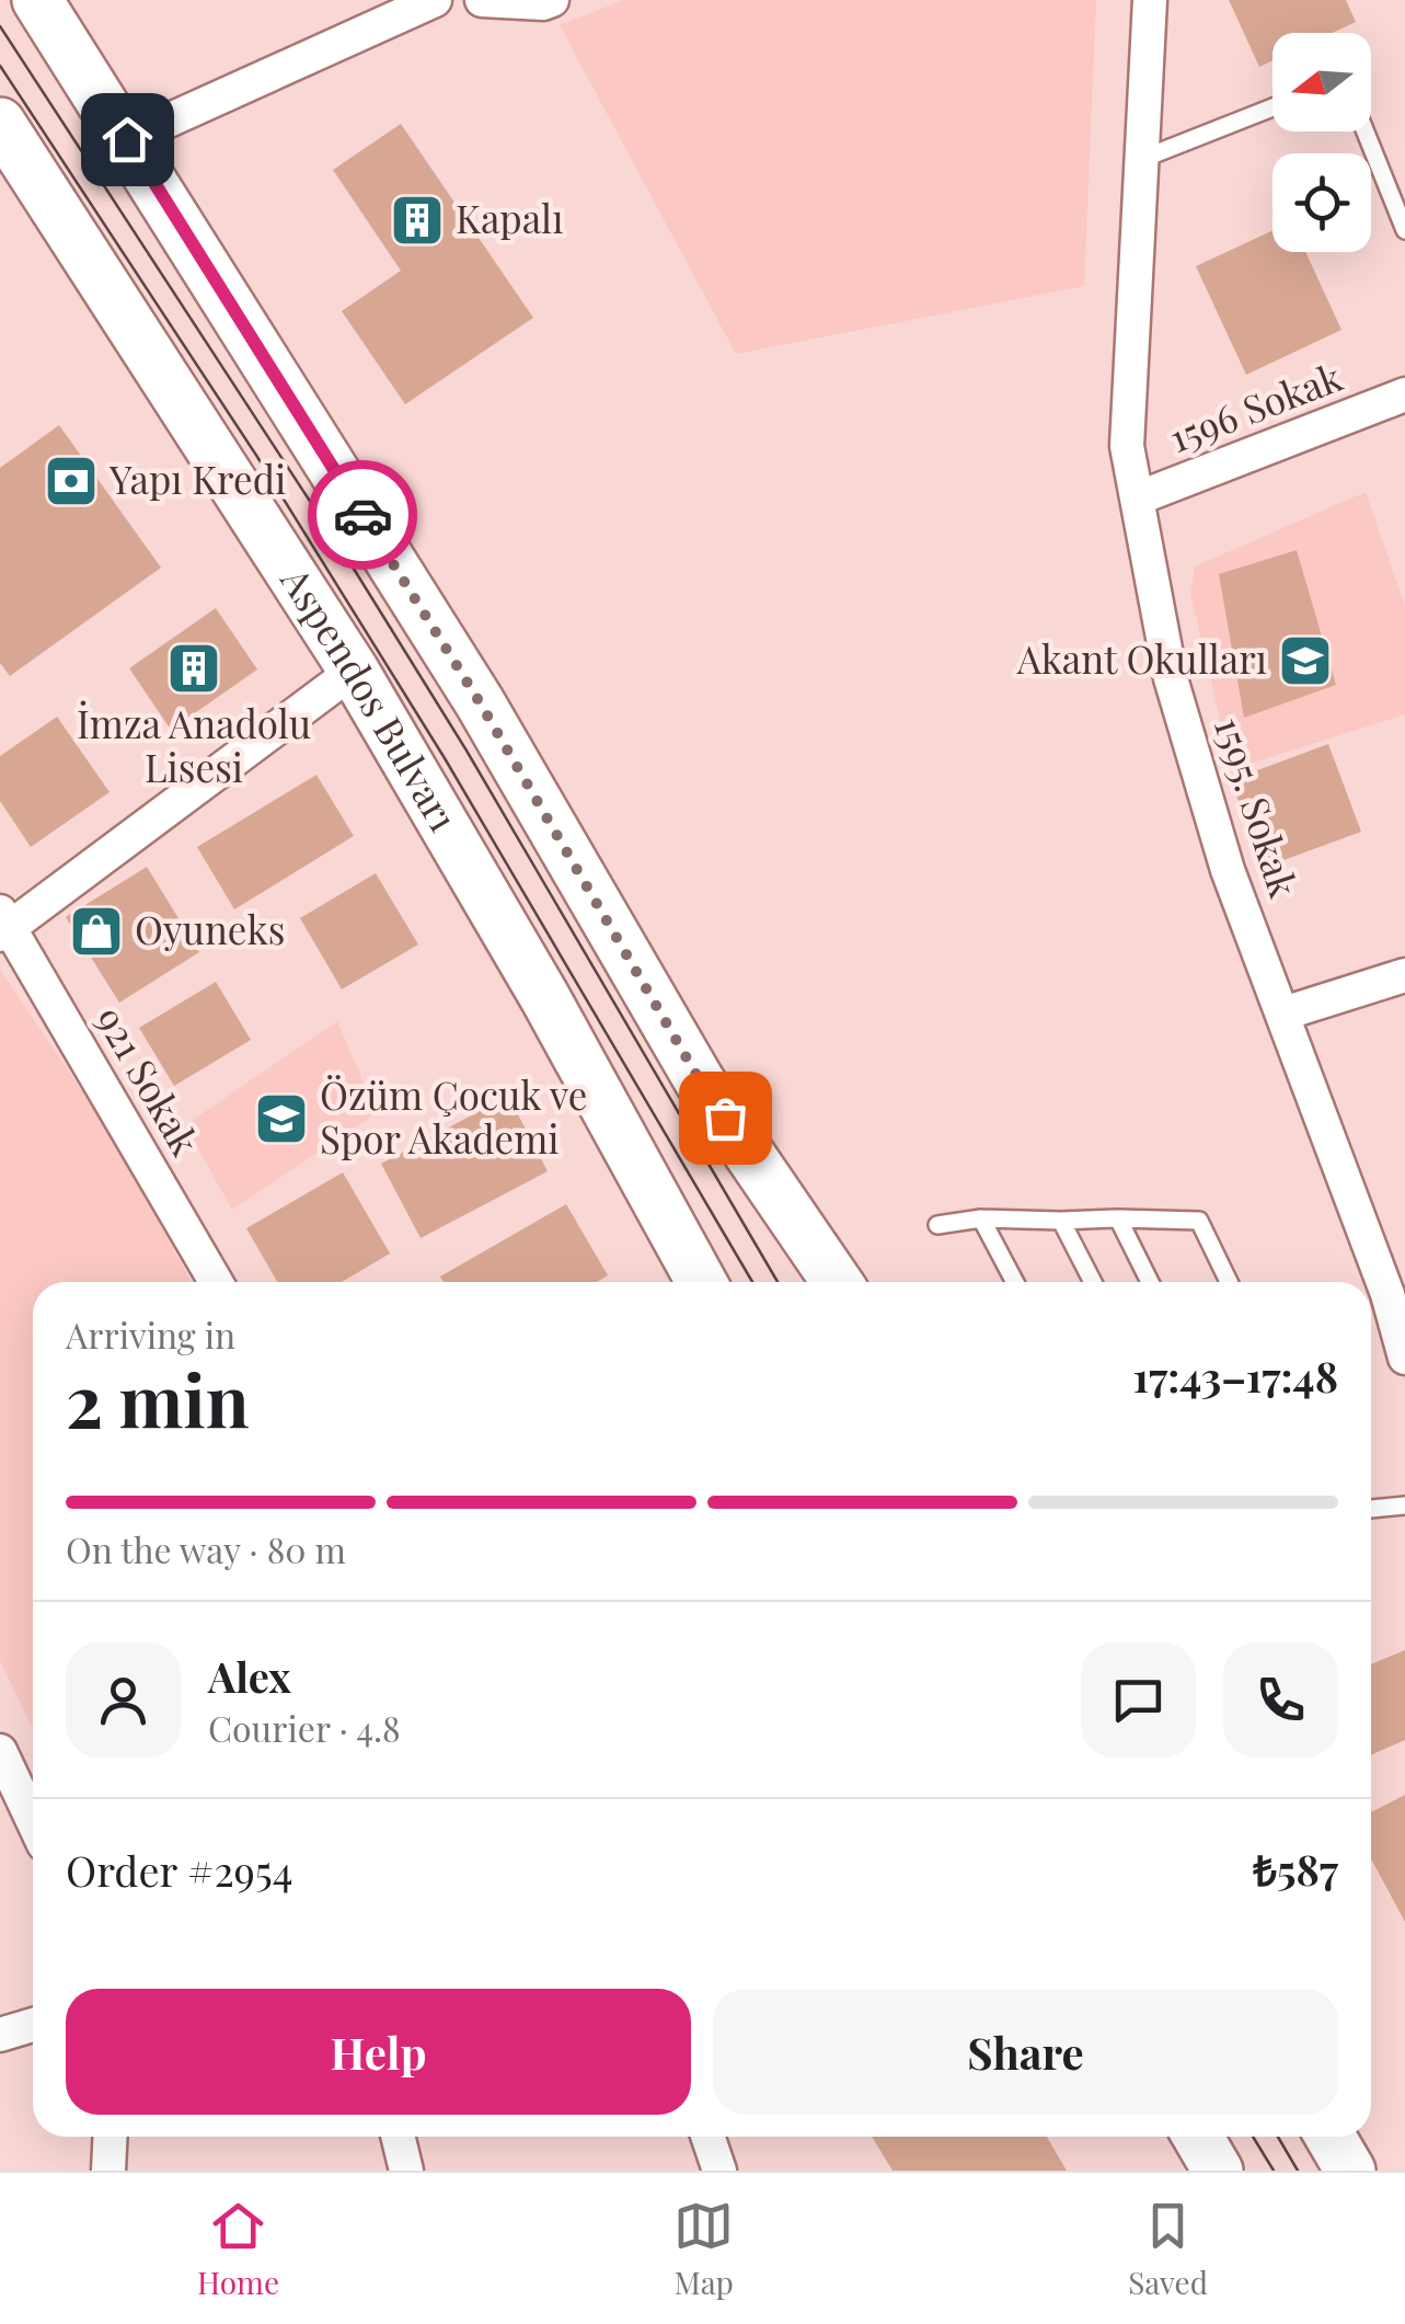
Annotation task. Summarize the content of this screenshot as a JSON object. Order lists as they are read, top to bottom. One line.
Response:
{"streets":{"main road":["Aspendos Bulvarı"],"street":["1596 Sokak","1595. Sokak","921 Sokak"]},"crossings":[["1596 Sokak","1595. Sokak"]],"places":{"building":["Kapalı","İmza Anadolu Lisesi"],"bank":["Yapı Kredi"],"school or university":["Akant Okulları","Özüm Çocuk ve Spor Akademi"],"shop":["Oyuneks"]},"north":"left","page":{"heading":["2 min","Arriving in","17:43–17:48"],"panel":["Alex","Courier · 4.8","Order #2954","₺587"],"bar":"On the way · 80 m","buttons":["Help","Share"],"tabs":["Home","Map","Saved"]}}
